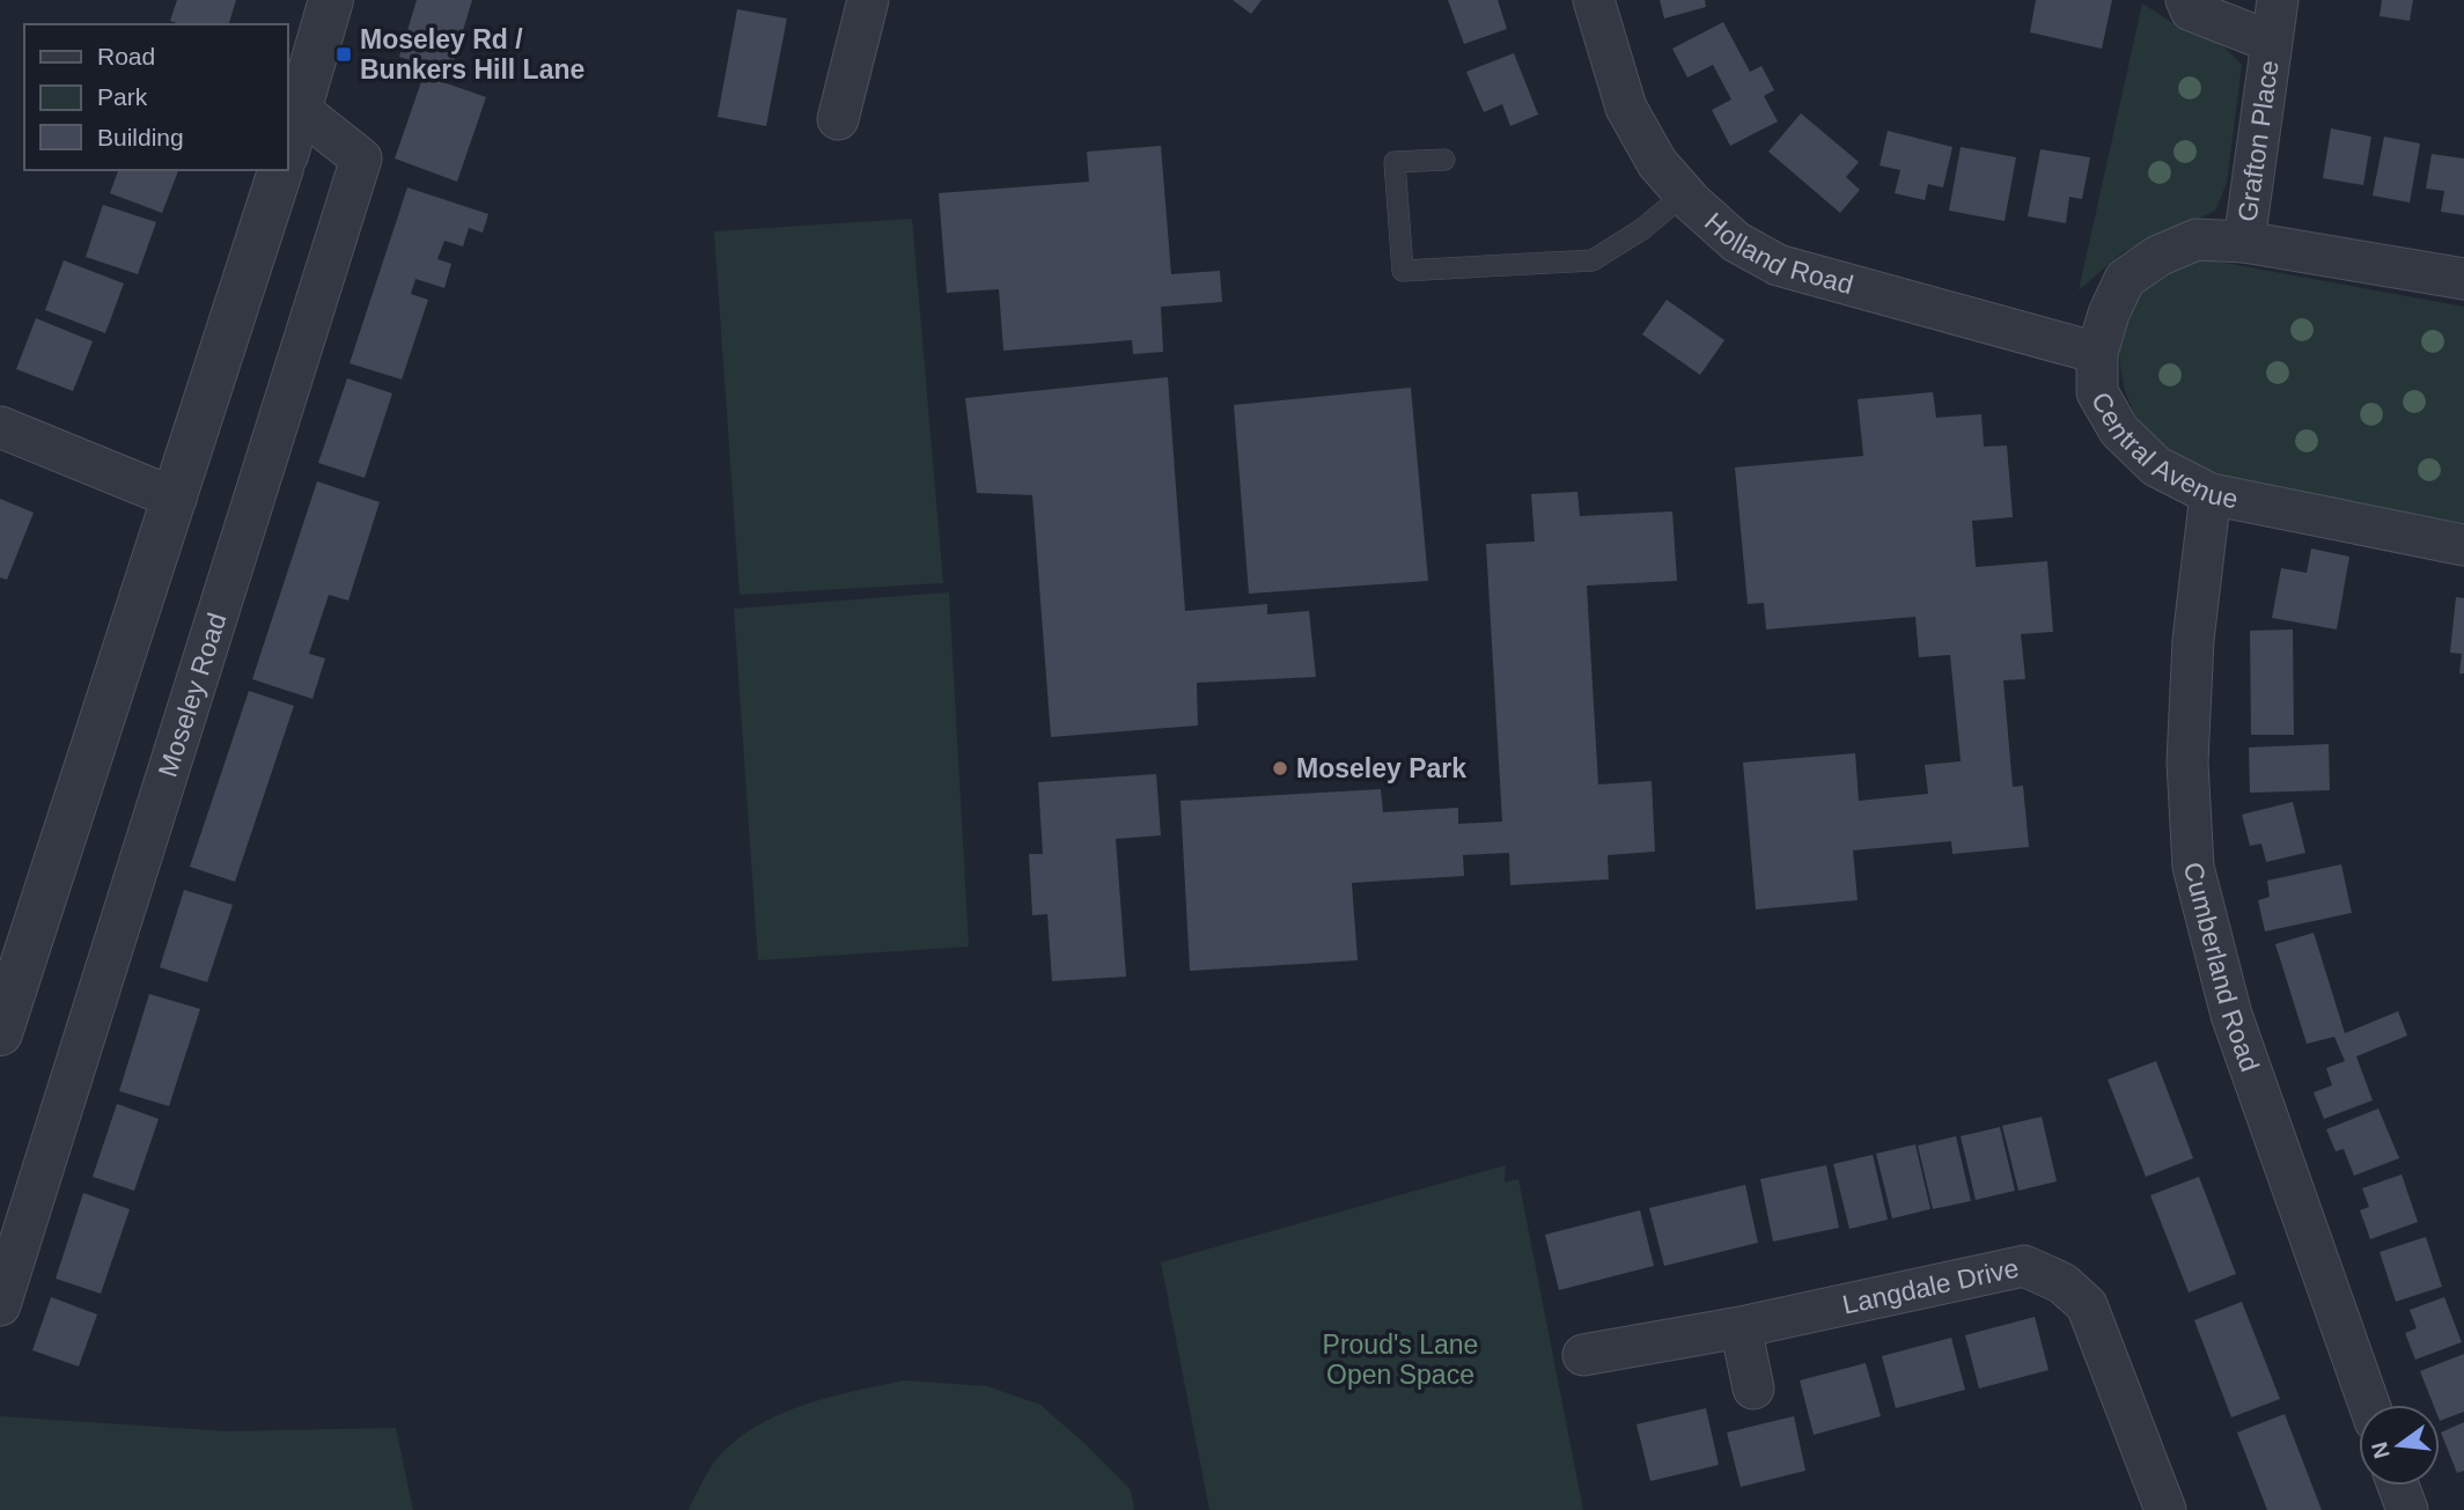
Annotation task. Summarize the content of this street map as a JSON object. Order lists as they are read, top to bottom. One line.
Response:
{"streets":{"street":["Grafton Place","Holland Road","Central Avenue","Moseley Road","Cumberland Road","Langdale Drive"]},"crossings":[["Grafton Place","Central Avenue"],["Holland Road","Central Avenue"],["Central Avenue","Cumberland Road"]],"parks":["Proud's Lane Open Space"],"places":{"transit":["Moseley Rd / Bunkers Hill Lane"],"other":["Moseley Park"]},"legend":["Road","Park","Building"],"north":"left"}
